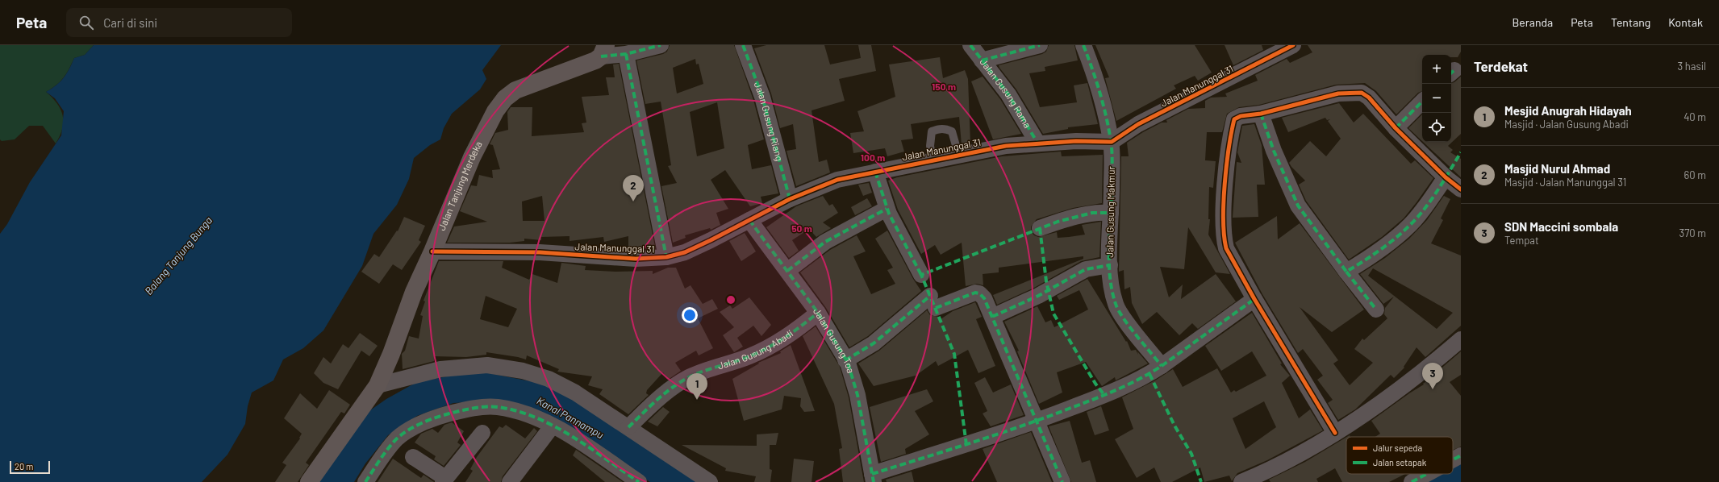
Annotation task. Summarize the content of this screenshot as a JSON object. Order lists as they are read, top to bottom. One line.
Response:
{"streets":{"street":["Jalan Manunggal 31","Jalan Gusung Rama","Jalan Gusung Riang","Jalan Tanjung Merdeka","Jalan Gusung Makmur","Jalan Gusung Toa","Jalan Gusung Abadi"]},"crossings":[["Jalan Manunggal 31","Jalan Gusung Rama"],["Jalan Manunggal 31","Jalan Gusung Riang"],["Jalan Manunggal 31","Jalan Tanjung Merdeka"],["Jalan Manunggal 31","Jalan Gusung Makmur"],["Jalan Manunggal 31","Jalan Gusung Toa"],["Jalan Gusung Toa","Jalan Gusung Abadi"]],"water":["Balang Tanjung Bunga","Kanal Pannampu"],"legend":["Jalur sepeda","Jalan setapak"],"scale_bar":"20 m","page":{"header":"Peta","search":"Cari di sini","nav":["Beranda","Peta","Tentang","Kontak"],"heading":["Terdekat","3 hasil"],"map_buttons":["+","−"],"list":[{"mark":"1","name":"Mesjid Anugrah Hidayah","note":"Masjid · Jalan Gusung Abadi","value":"40 m"},{"mark":"2","name":"Masjid Nurul Ahmad","note":"Masjid · Jalan Manunggal 31","value":"60 m"},{"mark":"3","name":"SDN Maccini sombala","note":"Tempat","value":"370 m"}],"pins":["2","3","1"],"scale":"20 m"},"rings":["150 m","100 m","50 m"]}
